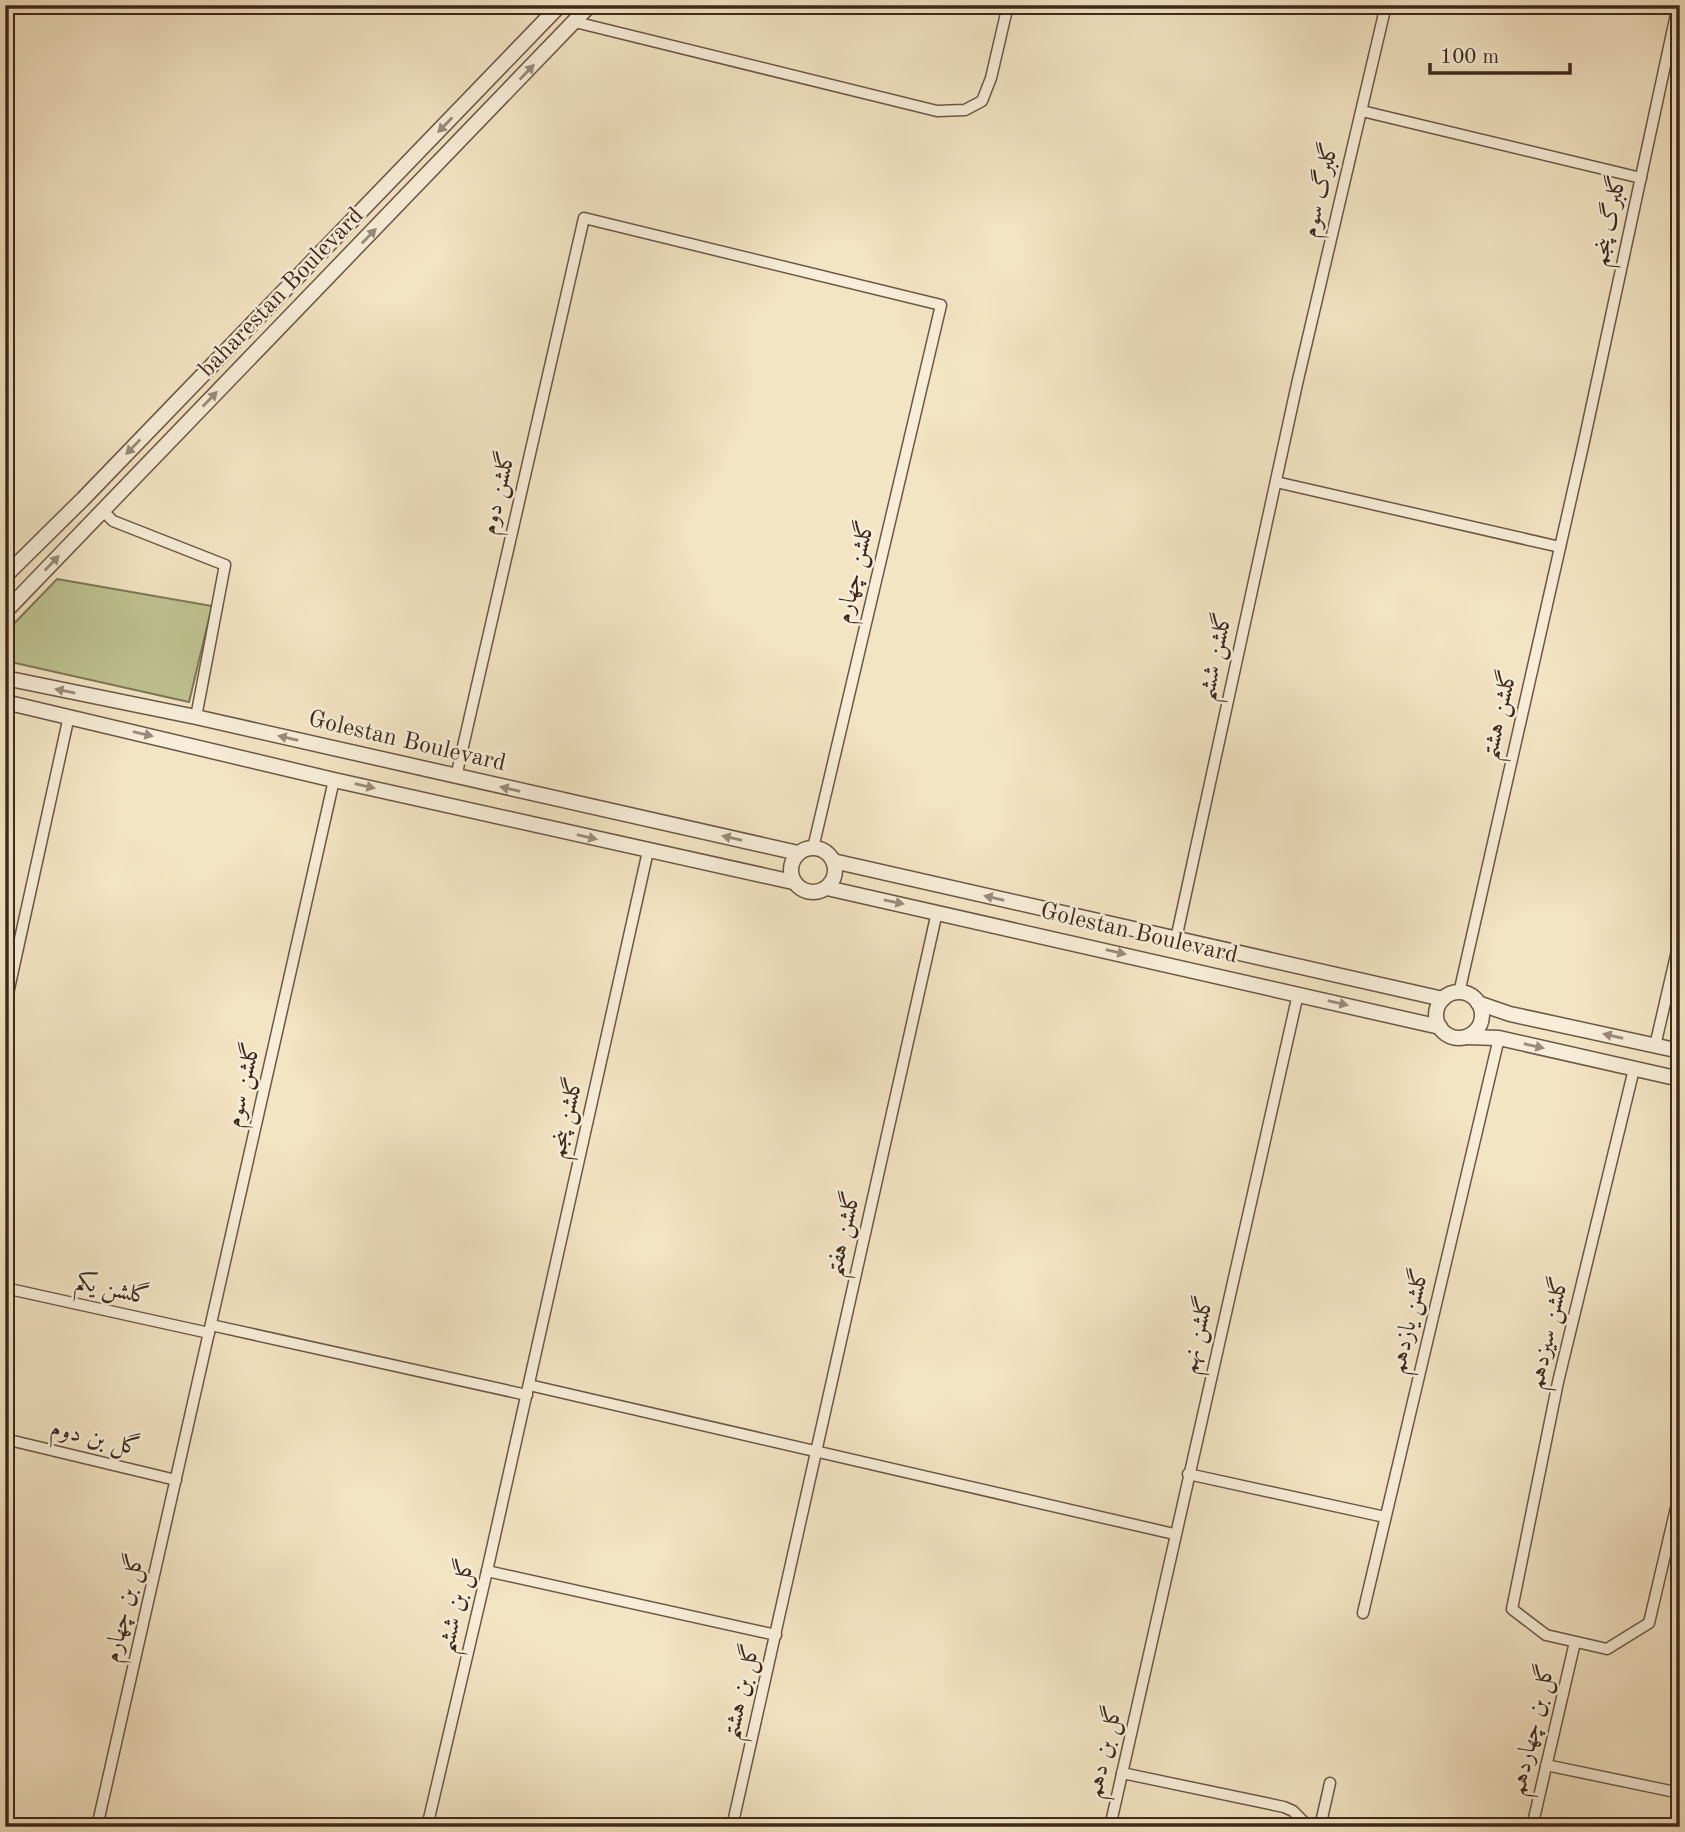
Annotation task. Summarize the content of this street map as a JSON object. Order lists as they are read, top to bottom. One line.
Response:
{"streets":{"street":["گلبرگ سوم","گلبرگ پنجم","baharestan Boulevard","گلشن دوم","گلشن چهارم","گلشن ششم","گلشن هشتم","Golestan Boulevard","گلشن سوم","گلشن پنجم","گلشن هفتم","گلشن یکم","گلشن یازدهم","گلشن سیزدهم","گلشن نهم","گل بن دوم","گل بن ششم","گل بن چهارم","گل بن هشتم","گل بن چهاردهم","گل بن دهم"]},"crossings":[["گلبرگ سوم","گلشن ششم"],["گلبرگ پنجم","گلشن هشتم"],["گلشن دوم","گلشن چهارم"],["گلشن دوم","Golestan Boulevard"],["گلشن چهارم","Golestan Boulevard"],["گلشن ششم","Golestan Boulevard"],["گلشن هشتم","Golestan Boulevard"],["Golestan Boulevard","گلشن هفتم"],["Golestan Boulevard","گلشن نهم"],["گلشن سوم","گلشن یکم"],["گلشن سوم","گل بن چهارم"],["گلشن پنجم","گلشن یکم"],["گلشن پنجم","گل بن ششم"],["گلشن هفتم","گلشن یکم"],["گلشن هفتم","گل بن هشتم"],["گلشن یکم","گلشن نهم"],["گلشن یکم","گل بن ششم"],["گلشن سیزدهم","گل بن چهاردهم"],["گلشن نهم","گل بن دهم"],["گل بن دوم","گل بن چهارم"]],"scale_bar":"100 m"}
